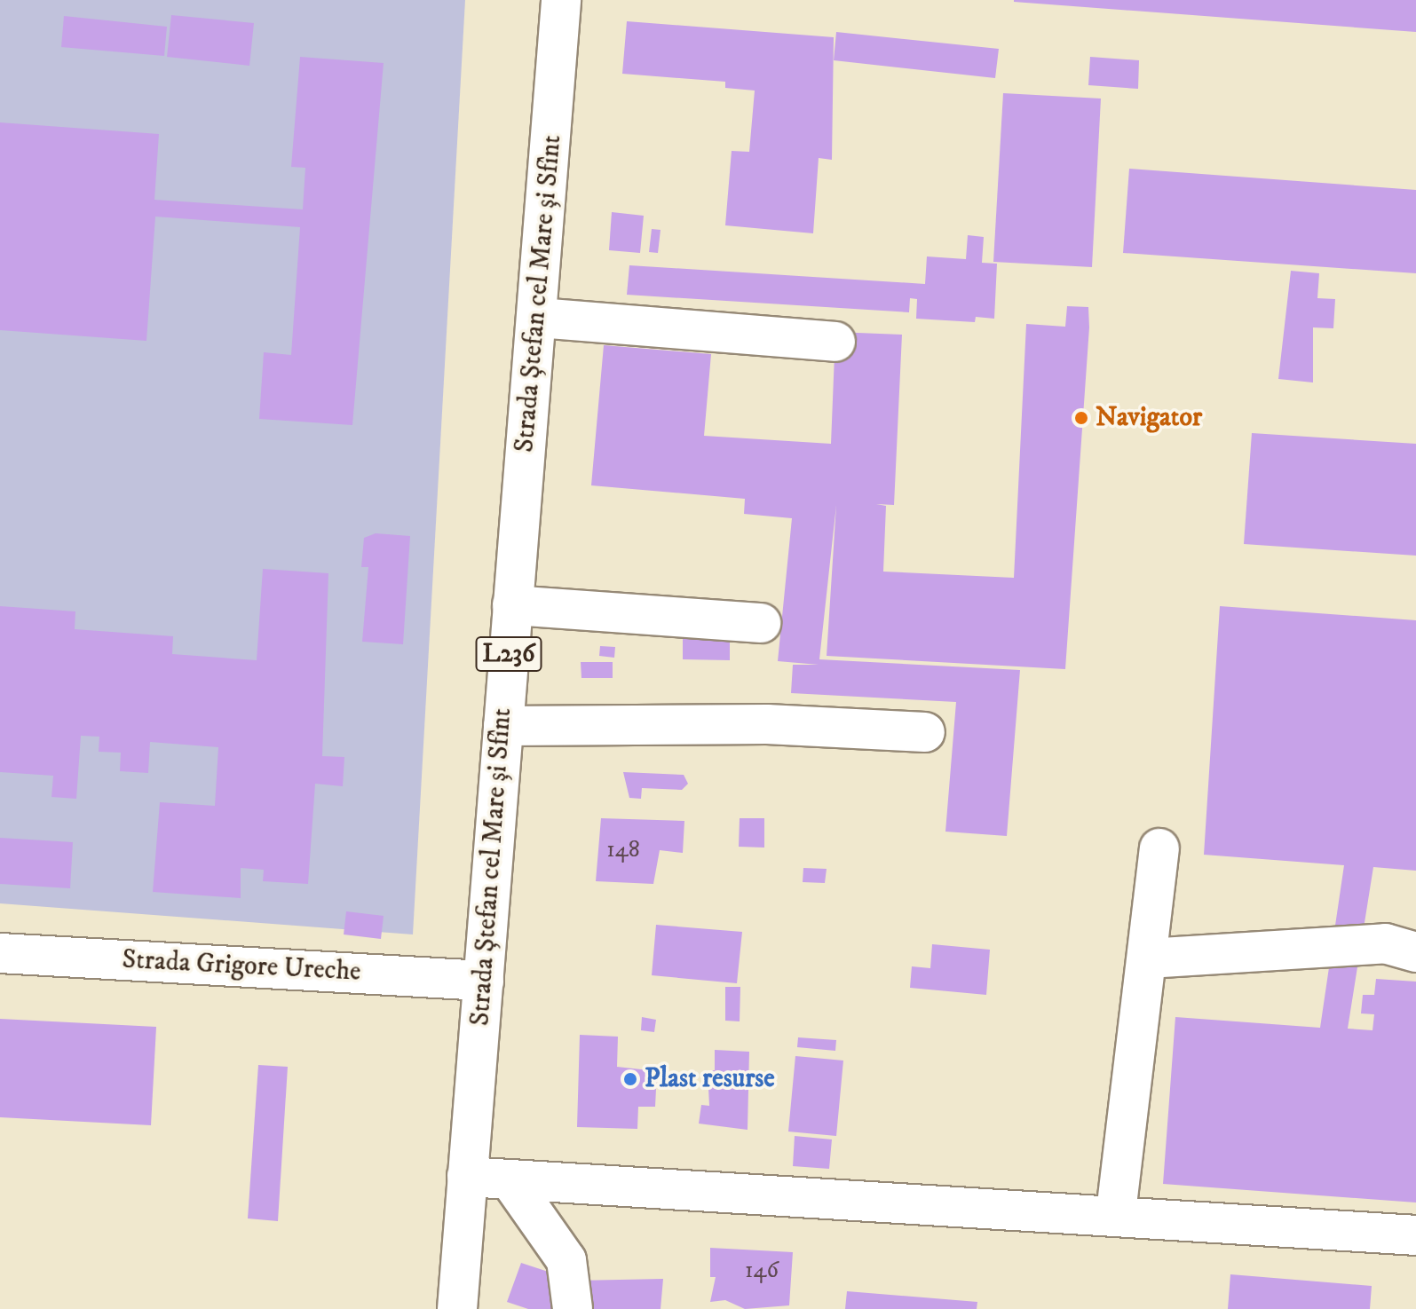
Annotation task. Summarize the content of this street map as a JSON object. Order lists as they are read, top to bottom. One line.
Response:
{"streets":{"main road":["Strada Ștefan cel Mare și Sfînt","L236","Strada Grigore Ureche"]},"crossings":[["Strada Ștefan cel Mare și Sfînt","Strada Grigore Ureche"]],"places":["Navigator","Plast resurse"],"house_numbers":["148","146"]}
